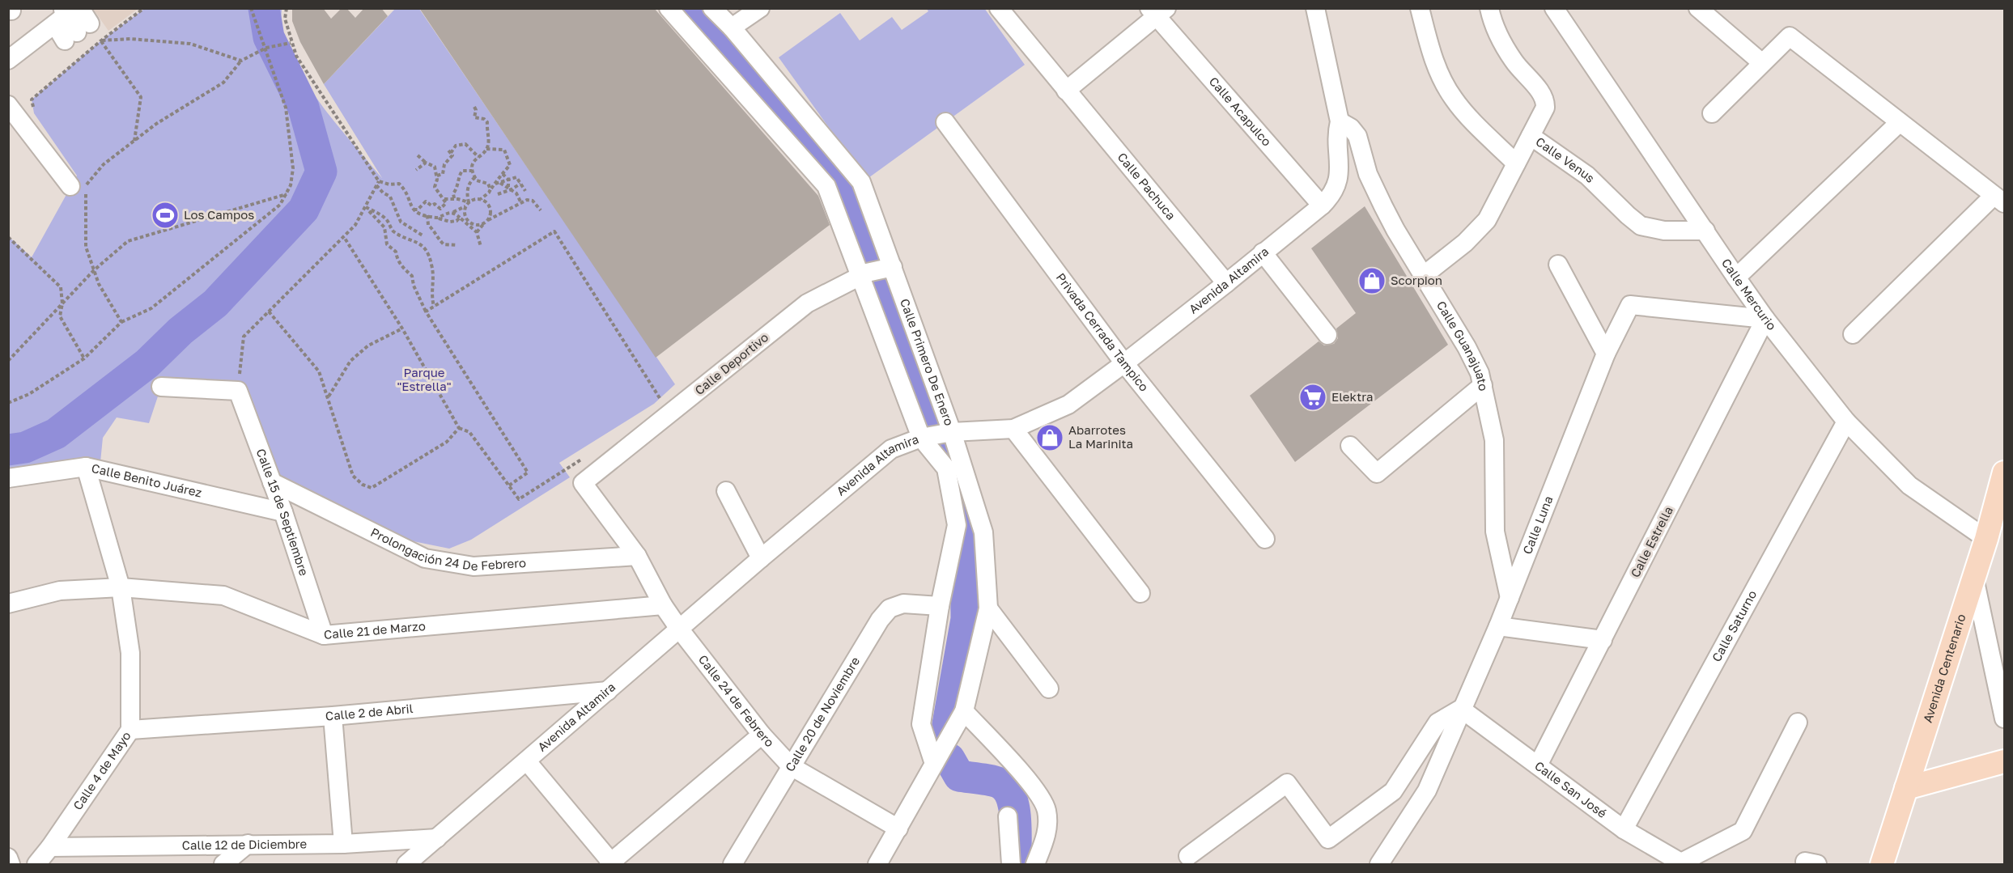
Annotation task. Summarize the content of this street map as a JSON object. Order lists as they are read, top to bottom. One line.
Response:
{"streets":{"main road":["Avenida Centenario"],"street":["Calle Acapulco","Calle Venus","Calle Pachuca","Avenida Altamira","Calle Mercurio","Privada Cerrada Tampico","Calle Guanajuato","Calle Primero De Enero","Calle Deportivo","Calle Benito Juárez","Calle 15 de Septiembre","Calle Luna","Calle Estrella","Prolongación 24 De Febrero","Calle Saturno","Calle 21 de Marzo","Calle 24 de Febrero","Calle 2 de Abril","Calle 20 de Noviembre","Calle 4 de Mayo","Calle San José","Calle 12 de Diciembre"]},"crossings":[["Calle Acapulco","Avenida Altamira"],["Calle Venus","Calle Mercurio"],["Calle Venus","Calle Guanajuato"],["Calle Pachuca","Avenida Altamira"],["Avenida Altamira","Privada Cerrada Tampico"],["Avenida Altamira","Calle Guanajuato"],["Avenida Altamira","Calle Primero De Enero"],["Avenida Altamira","Calle 24 de Febrero"],["Avenida Altamira","Calle 2 de Abril"],["Avenida Altamira","Calle 12 de Diciembre"],["Calle Mercurio","Calle Luna"],["Calle Mercurio","Calle Estrella"],["Calle Mercurio","Calle Saturno"],["Calle Mercurio","Avenida Centenario"],["Calle Guanajuato","Calle Luna"],["Calle Primero De Enero","Calle Deportivo"],["Calle Primero De Enero","Calle 24 de Febrero"],["Calle Deportivo","Calle 24 de Febrero"],["Calle Benito Juárez","Calle 15 de Septiembre"],["Calle Benito Juárez","Calle 4 de Mayo"],["Calle 15 de Septiembre","Prolongación 24 De Febrero"],["Calle 15 de Septiembre","Calle 21 de Marzo"],["Calle Luna","Calle Estrella"],["Calle Luna","Calle San José"],["Calle Estrella","Calle San José"],["Prolongación 24 De Febrero","Calle 24 de Febrero"],["Calle Saturno","Calle San José"],["Calle 21 de Marzo","Calle 24 de Febrero"],["Calle 21 de Marzo","Calle 4 de Mayo"],["Calle 24 de Febrero","Calle 20 de Noviembre"],["Calle 2 de Abril","Calle 4 de Mayo"],["Calle 4 de Mayo","Calle 12 de Diciembre"]],"parks":["Parque \"Estrella\""],"places":{"sports":["Los Campos"],"shop":["Scorpion","Abarrotes La Marinita"],"supermarket":["Elektra"]}}
